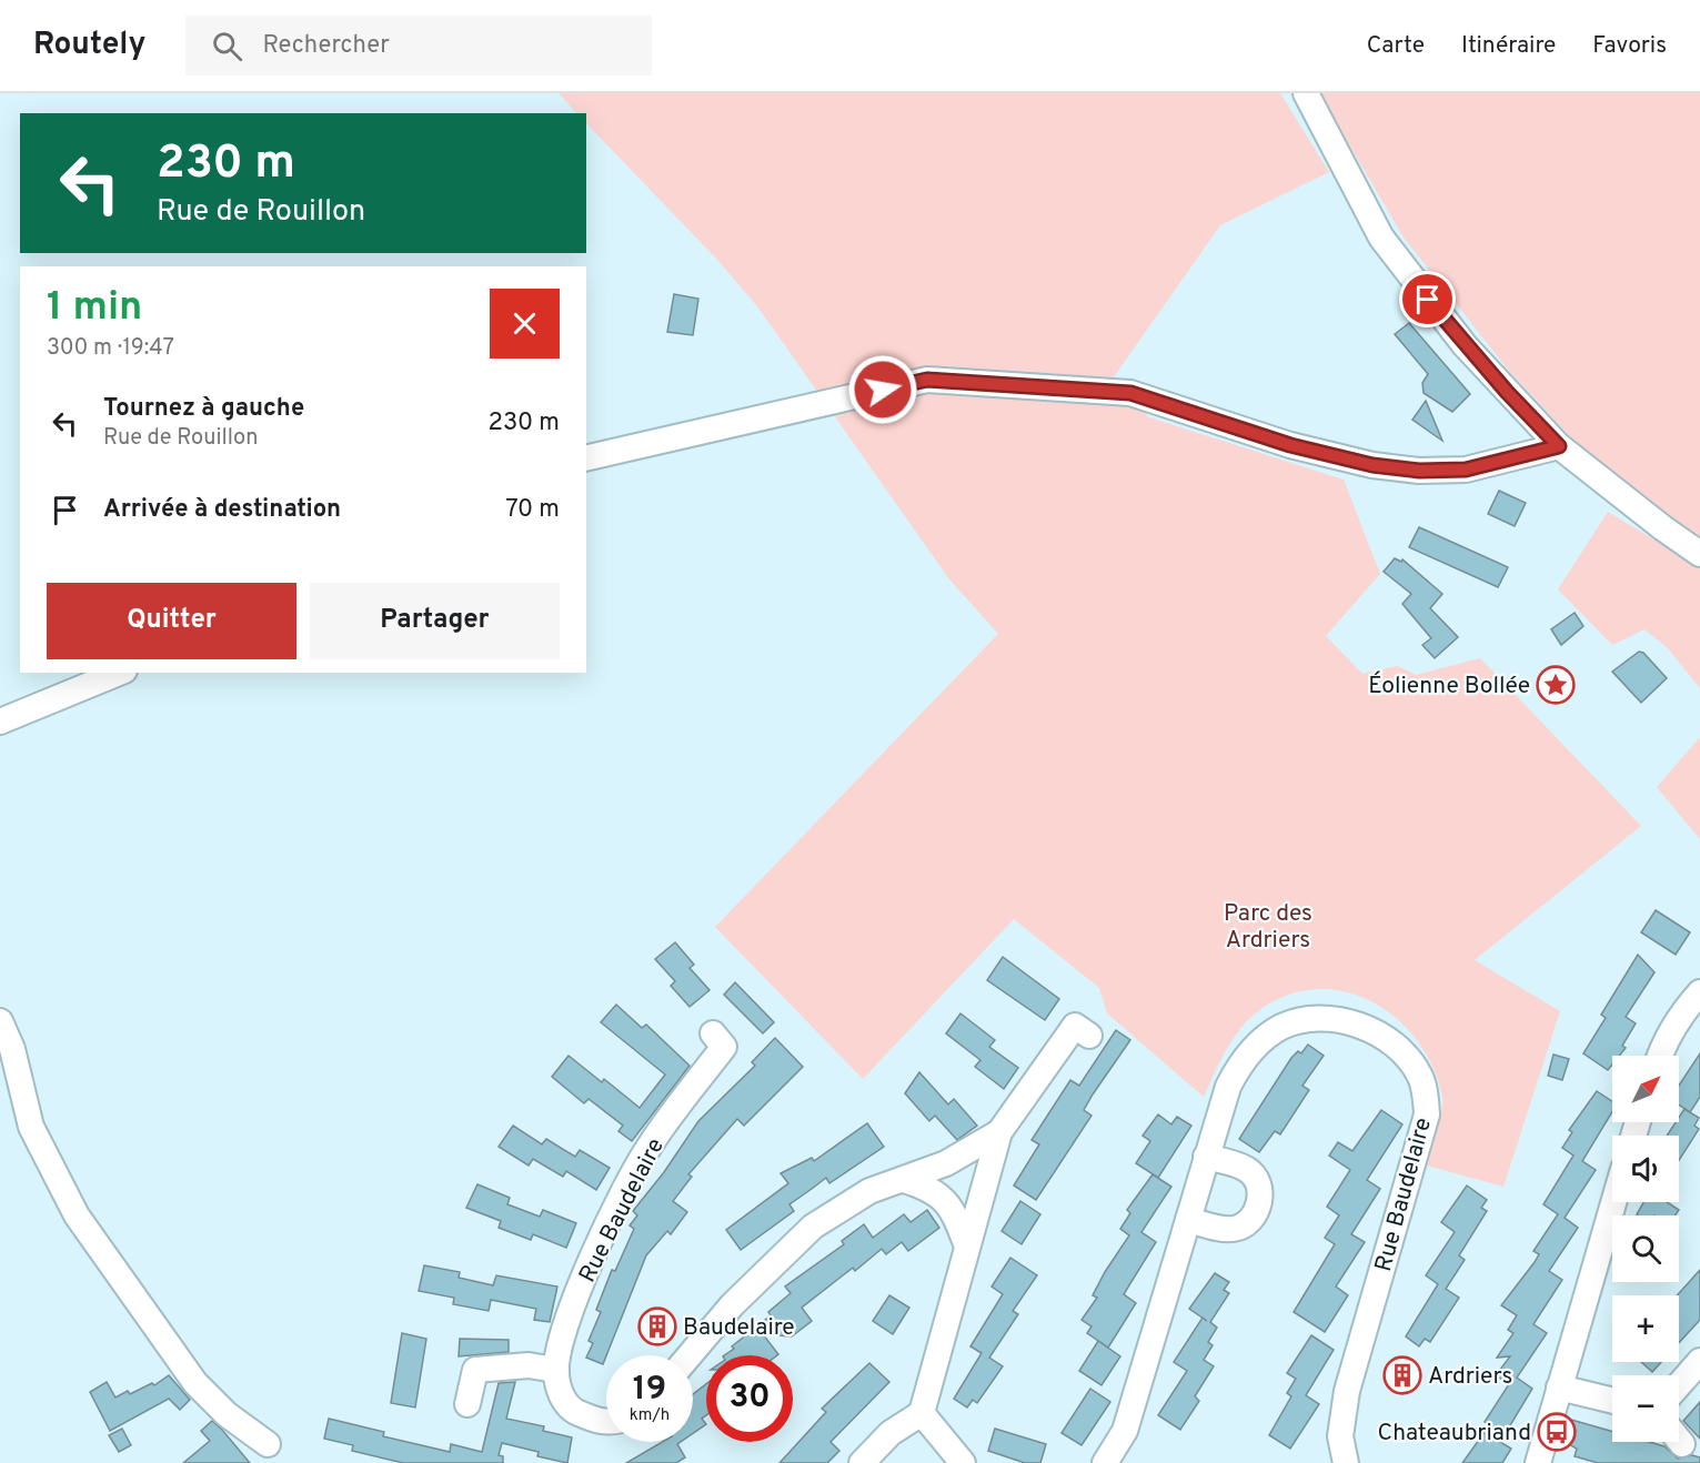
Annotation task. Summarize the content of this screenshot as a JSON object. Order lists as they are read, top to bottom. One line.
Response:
{"streets":{"street":["Rue Baudelaire"]},"parks":["Parc des Ardriers"],"places":{"place":["Éolienne Bollée"],"building":["Baudelaire","Ardriers"],"bus stop":["Chateaubriand"]},"north":"top right","page":{"header":"Routely","search":"Rechercher","nav":["Carte","Itinéraire","Favoris"],"turn":["230 m","Rue de Rouillon"],"heading":["1 min","300 m · 19:47"],"list":[{"name":"Tournez à gauche","note":"Rue de Rouillon","value":"230 m"},{"name":"Arrivée à destination","value":"70 m"}],"buttons":["Quitter","Partager"],"map_buttons":["+","−"],"speed":"19 km/h","limit":"30"}}
